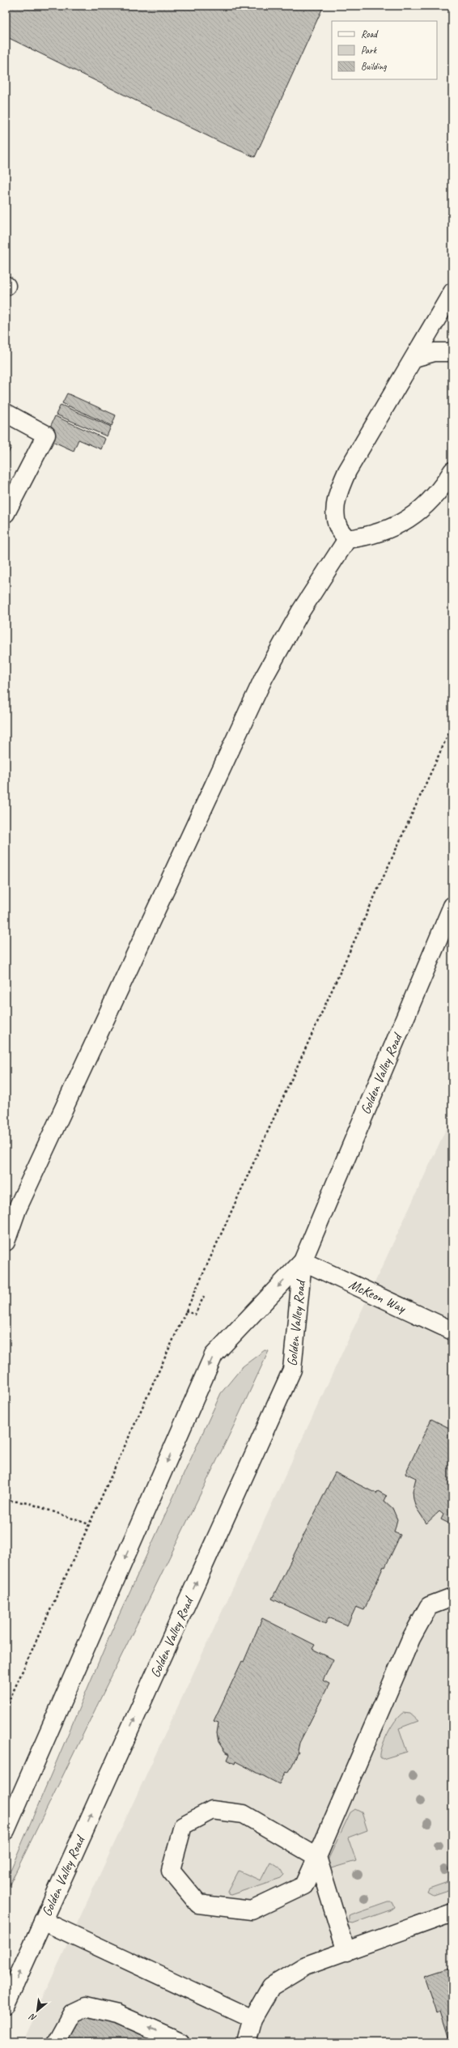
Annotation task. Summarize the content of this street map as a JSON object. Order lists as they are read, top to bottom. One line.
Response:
{"streets":{"main road":["Golden Valley Road","McKeon Way"]},"crossings":[["Golden Valley Road","McKeon Way"]],"legend":["Road","Park","Building"],"north":"bottom left"}
